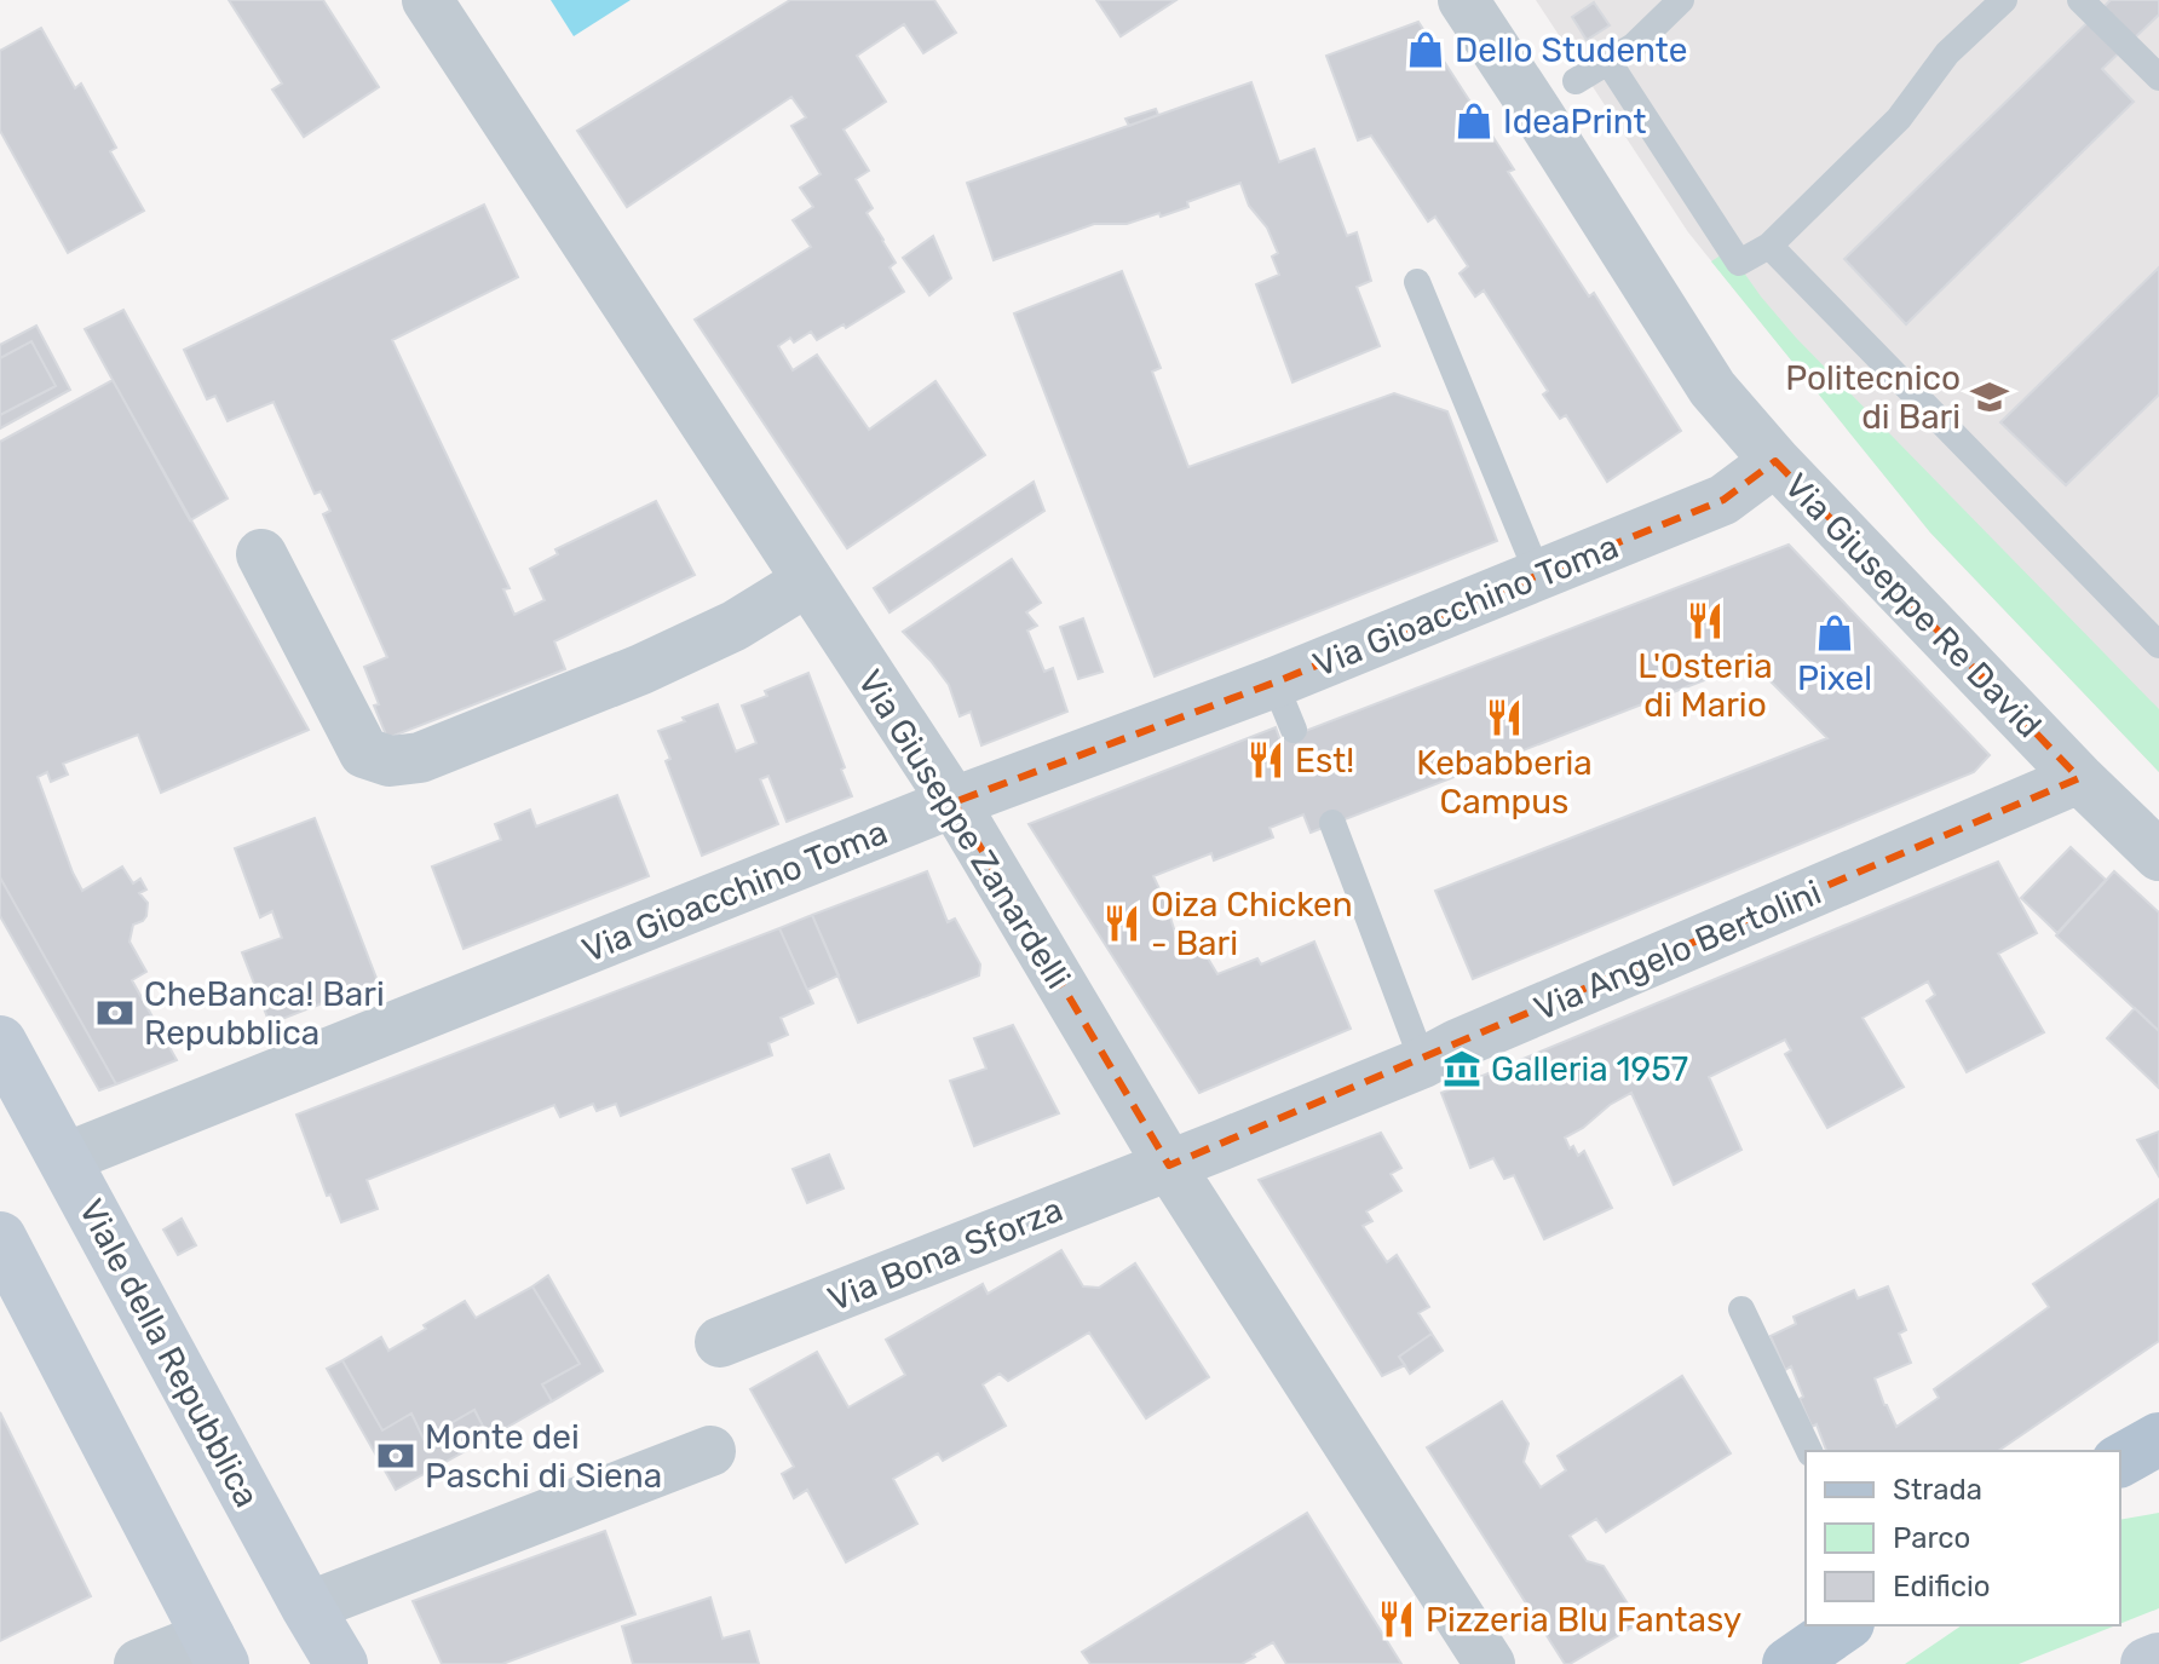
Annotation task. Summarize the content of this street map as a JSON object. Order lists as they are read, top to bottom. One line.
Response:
{"streets":{"main road":["Viale della Repubblica"],"street":["Via Gioacchino Toma","Via Giuseppe Re David","Via Giuseppe Zanardelli","Via Angelo Bertolini","Via Bona Sforza"]},"crossings":[["Via Gioacchino Toma","Via Giuseppe Re David"],["Via Gioacchino Toma","Via Giuseppe Zanardelli"],["Via Gioacchino Toma","Viale della Repubblica"],["Via Giuseppe Re David","Via Angelo Bertolini"],["Via Giuseppe Zanardelli","Via Angelo Bertolini"],["Via Giuseppe Zanardelli","Via Bona Sforza"],["Via Angelo Bertolini","Via Bona Sforza"]],"places":{"shop":["Dello Studente","IdeaPrint","Pixel"],"school or university":["Politecnico di Bari"],"restaurant":["L'Osteria di Mario","Kebabberia Campus","Est!","Oiza Chicken - Bari","Pizzeria Blu Fantasy"],"bank":["CheBanca! Bari Repubblica","Monte dei Paschi di Siena"],"museum":["Galleria 1957"]},"legend":["Strada","Parco","Edificio"]}
